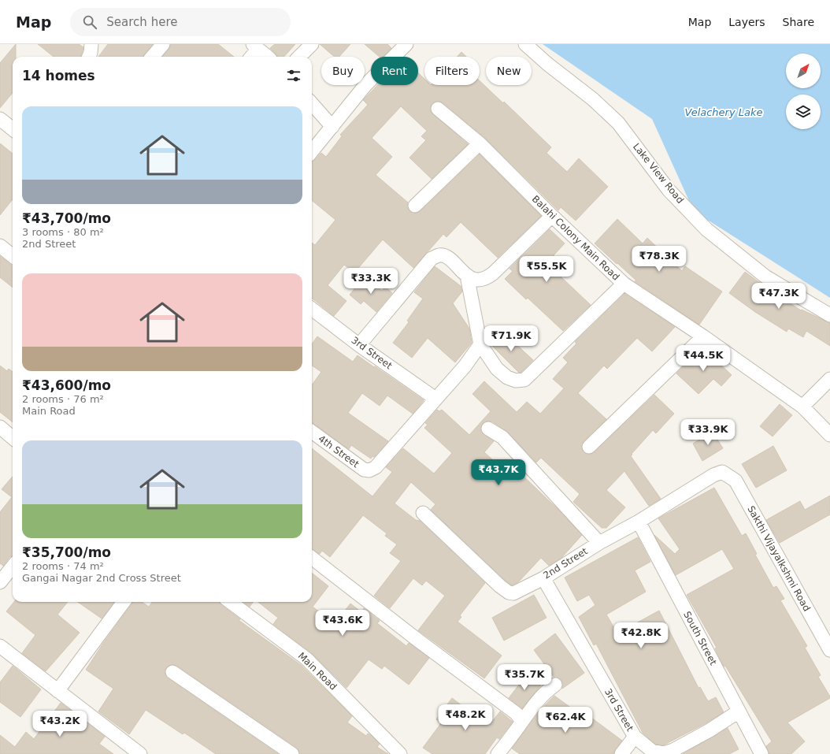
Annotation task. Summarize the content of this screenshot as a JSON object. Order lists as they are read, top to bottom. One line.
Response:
{"streets":{"street":["Lake View Road","Balahi Colony Main Road","3rd Street","4th Street","Sakthi Vijayalkshmi Road","2nd Street","South Street","Main Road"]},"crossings":[["3rd Street","4th Street"],["3rd Street","2nd Street"],["3rd Street","South Street"],["Sakthi Vijayalkshmi Road","2nd Street"],["2nd Street","South Street"]],"water":["Velachery Lake"],"north":"top right","page":{"header":"Map","search":"Search here","nav":["Map","Layers","Share"],"chip":["Buy","Rent","Filters","New"],"heading":"14 homes","list":[{"name":"₹43,700/mo","note":"3 rooms · 80 m² · 2nd Street"},{"name":"₹43,600/mo","note":"2 rooms · 76 m² · Main Road"},{"name":"₹35,700/mo","note":"2 rooms · 74 m² · Gangai Nagar 2nd Cross Street"}],"price":["₹78.3K","₹55.5K","₹33.3K","₹47.3K","₹71.9K","₹44.5K","₹33.9K","₹43.7K","₹43.6K","₹42.8K","₹35.7K","₹48.2K","₹62.4K","₹43.2K"]}}
